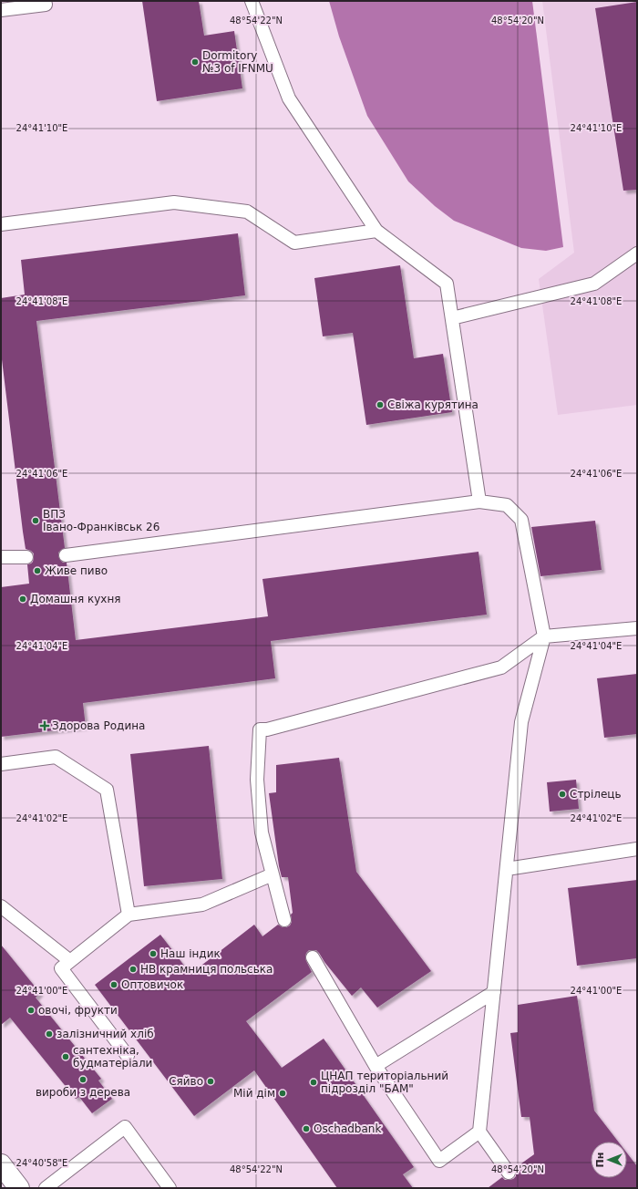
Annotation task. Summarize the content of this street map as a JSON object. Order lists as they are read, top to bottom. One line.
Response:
{"places":{"other":["Dormitory №3 of IFNMU","Свіжа курятина","ВПЗ Івано-Франківськ 26","Живе пиво","Домашня кухня","Стрілець","Наш індик","НВ крамниця польська","Оптовичок","овочі, фрукти","залізничний хліб","сантехніка, будматеріали","вироби з дерева","Сяйво","ЦНАП територіальний підрозділ \"БАМ\"","Мій дім","Oschadbank"],"health":["Здорова Родина"]},"north":"left","coordinates":["48°54'22\"N","48°54'20\"N","24°41'10\"E","24°41'08\"E","24°41'06\"E","24°41'04\"E","24°41'02\"E","24°41'00\"E","24°40'58\"E"]}
